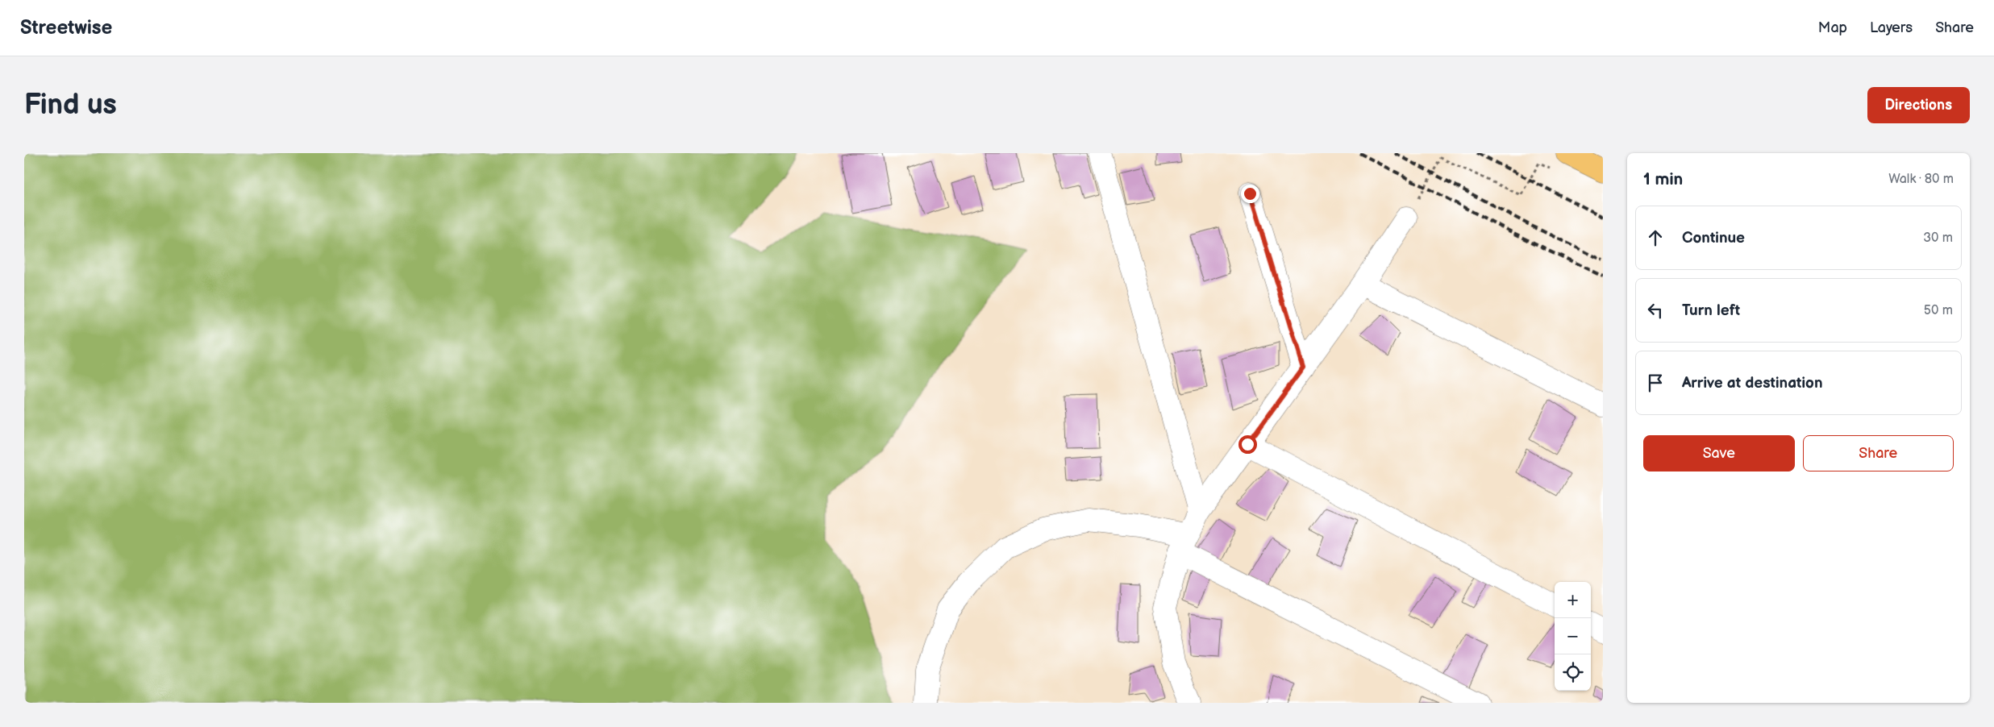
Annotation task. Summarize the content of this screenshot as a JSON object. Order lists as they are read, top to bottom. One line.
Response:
{"page":{"header":"Streetwise","nav":["Map","Layers","Share"],"buttons":["Directions",["Save","Share"]],"title":"Find us","heading":["1 min","Walk · 80 m"],"list":[["Continue","30 m"],["Turn left","50 m"],"Arrive at destination"],"map_buttons":["+","−"]}}
